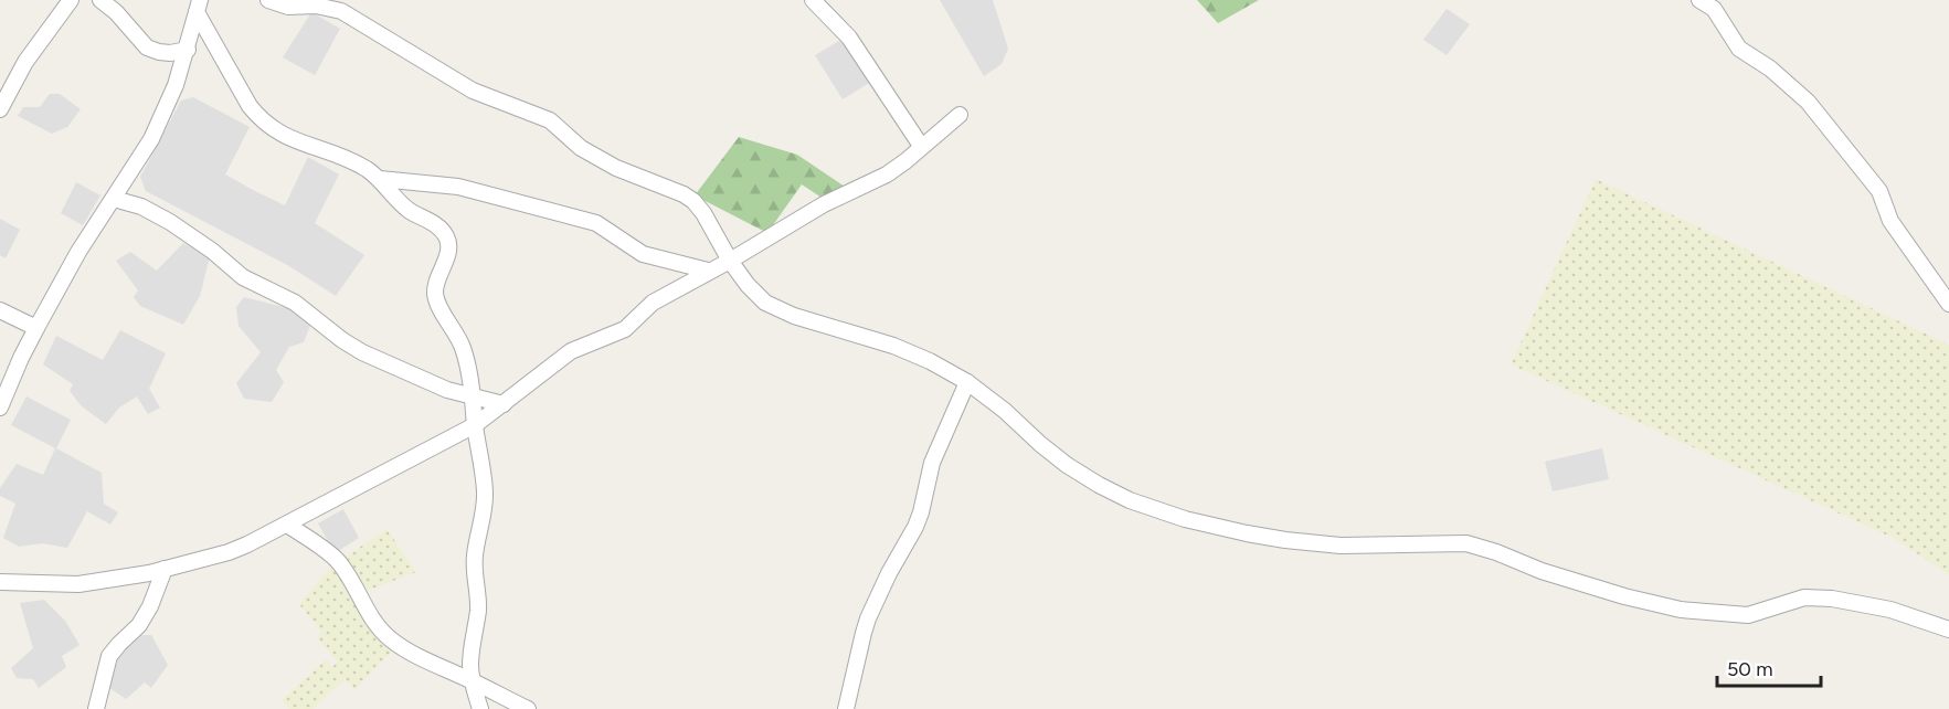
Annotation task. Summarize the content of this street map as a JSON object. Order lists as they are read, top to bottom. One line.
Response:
{"scale_bar":"50 m"}
